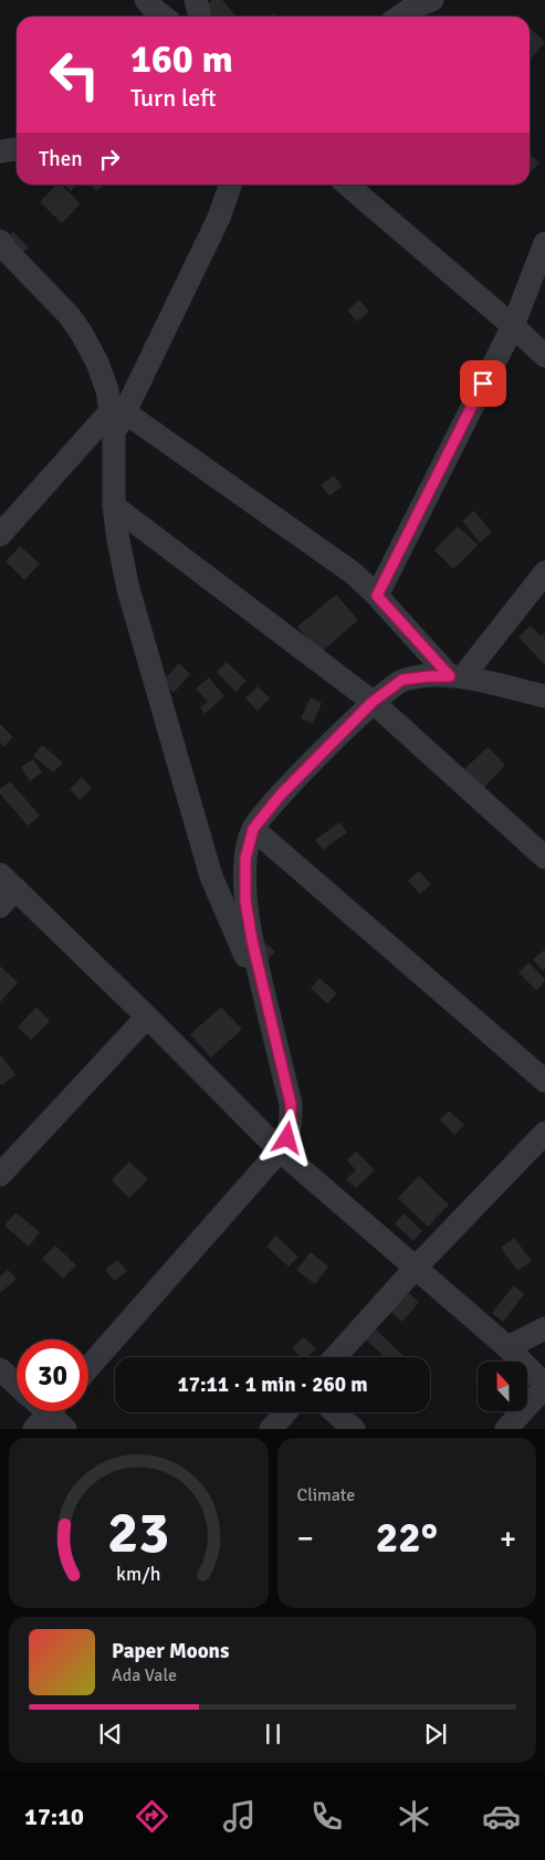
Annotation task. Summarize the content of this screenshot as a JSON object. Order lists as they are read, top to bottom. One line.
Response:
{"north":"top","page":{"turn":["160 m","Turn left"],"then":"Then","limit":"30","trip":"17:11 · 1 min · 260 m","tile":"Climate","heat":["−","22°","+"],"song":["Paper Moons","Ada Vale"],"tabs":"17:10","gauge":["23","km/h"]}}
